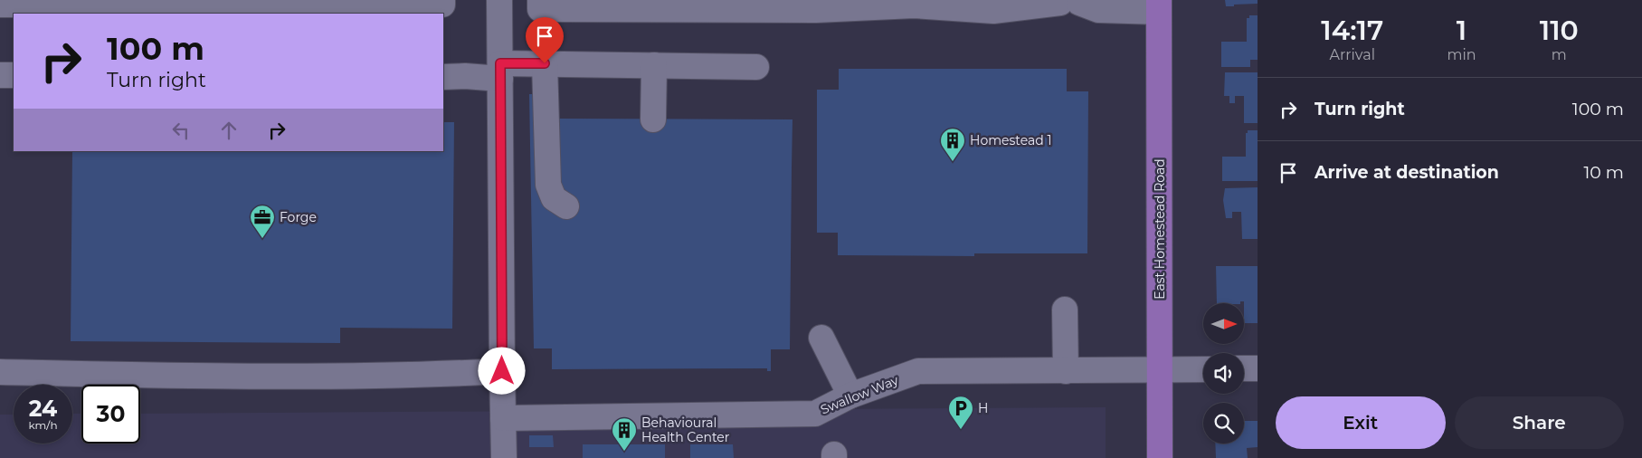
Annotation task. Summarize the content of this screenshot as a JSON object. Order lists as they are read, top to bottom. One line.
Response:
{"streets":{"main road":["East Homestead Road"],"street":["Swallow Way"]},"crossings":[["East Homestead Road","Swallow Way"]],"places":{"building":["Homestead 1","Behavioural Health Center"],"office":["Forge"],"parking":["H"]},"north":"right","page":{"eta":["14:17","Arrival","1","min","110","m"],"turn":["100 m","Turn right"],"list":[{"name":"Turn right","value":"100 m"},{"name":"Arrive at destination","value":"10 m"}],"speed":"24 km/h","limit":"30","buttons":["Exit","Share"]}}
